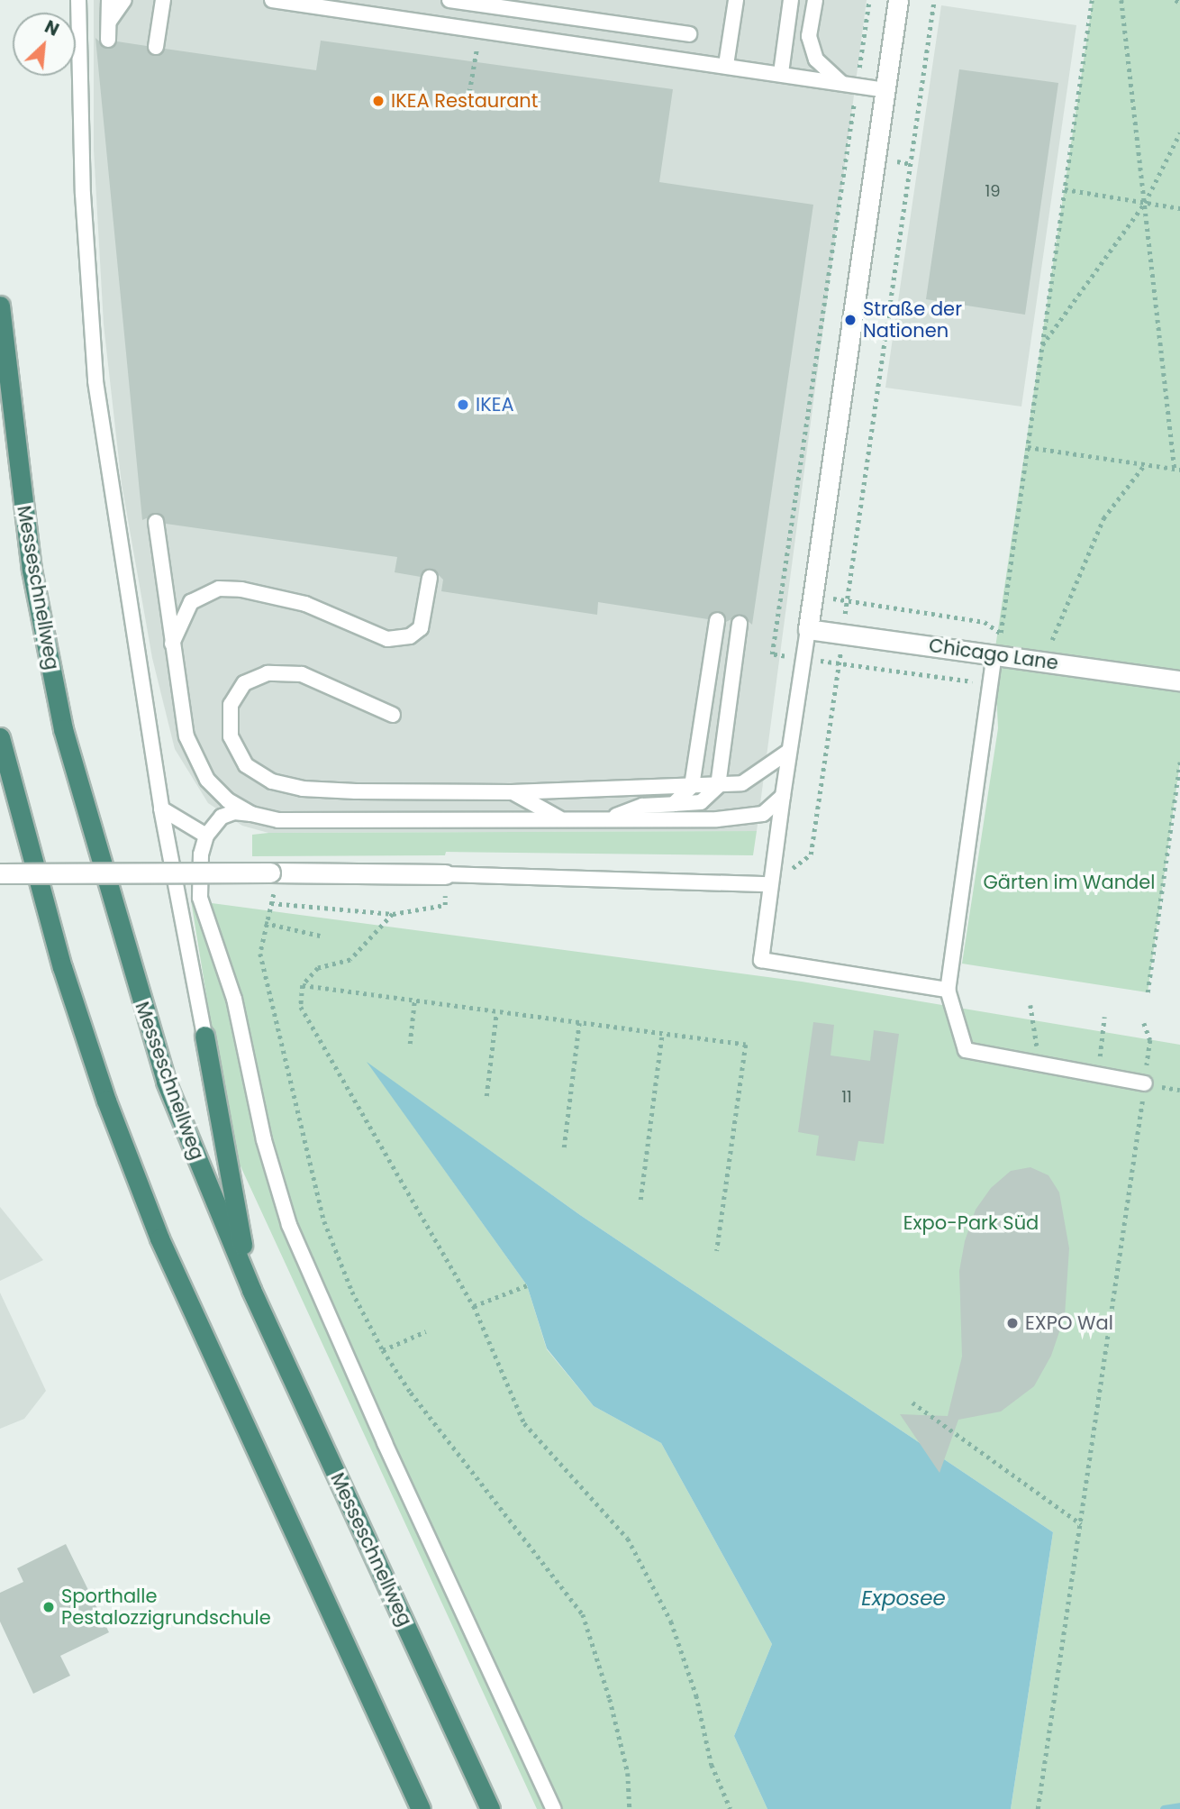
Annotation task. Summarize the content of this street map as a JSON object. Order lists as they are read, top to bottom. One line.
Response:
{"streets":{"highway":["Messeschnellweg"],"street":["Chicago Lane"]},"water":["Exposee"],"parks":["Gärten im Wandel","Expo-Park Süd"],"places":["IKEA Restaurant","Straße der Nationen","IKEA","EXPO Wal","Sporthalle Pestalozzigrundschule"],"house_numbers":["19","11"],"north":"top right"}
